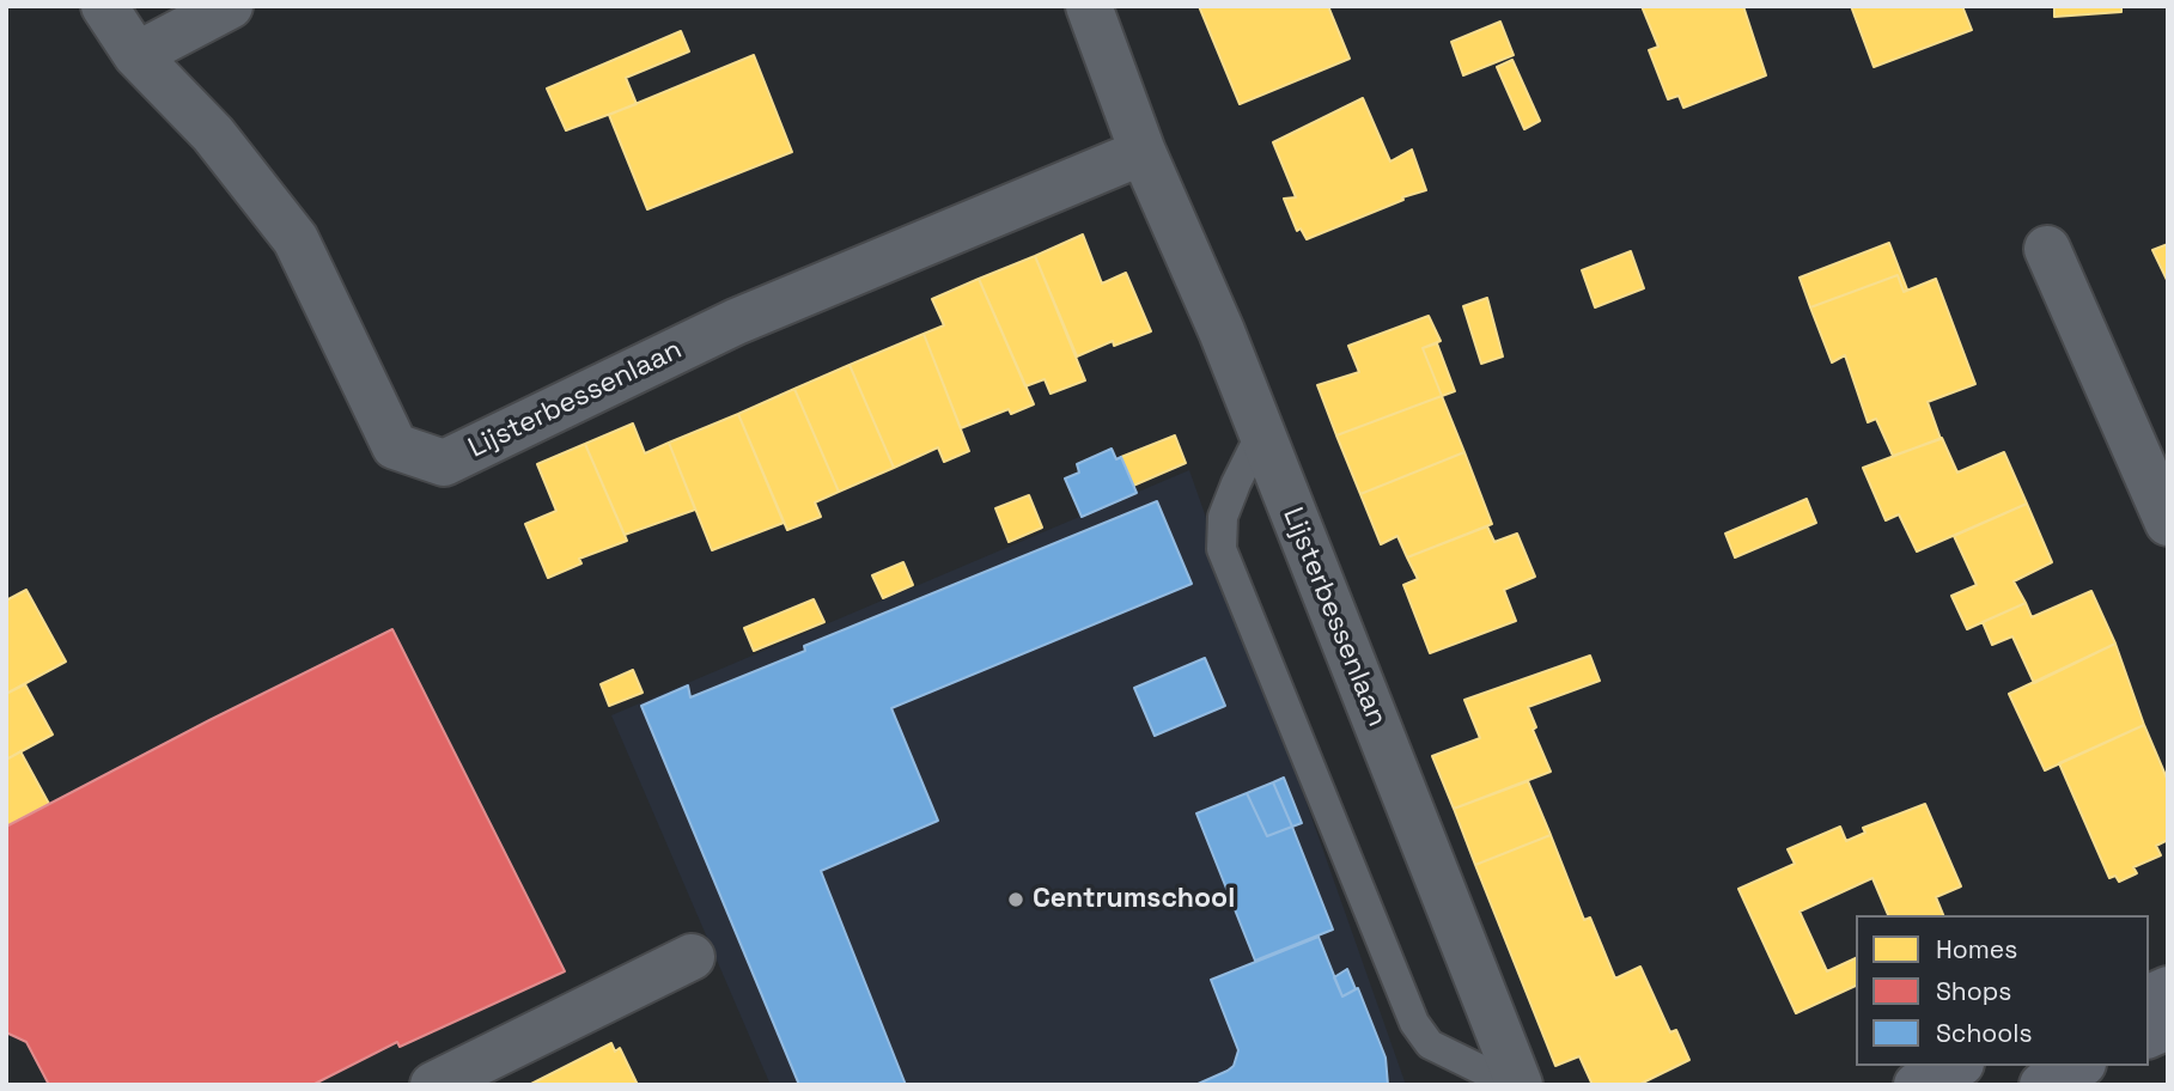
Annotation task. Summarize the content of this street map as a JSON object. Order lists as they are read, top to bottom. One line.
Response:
{"streets":{"street":["Lijsterbessenlaan"]},"places":["Centrumschool"],"legend":["Homes","Shops","Schools"]}
